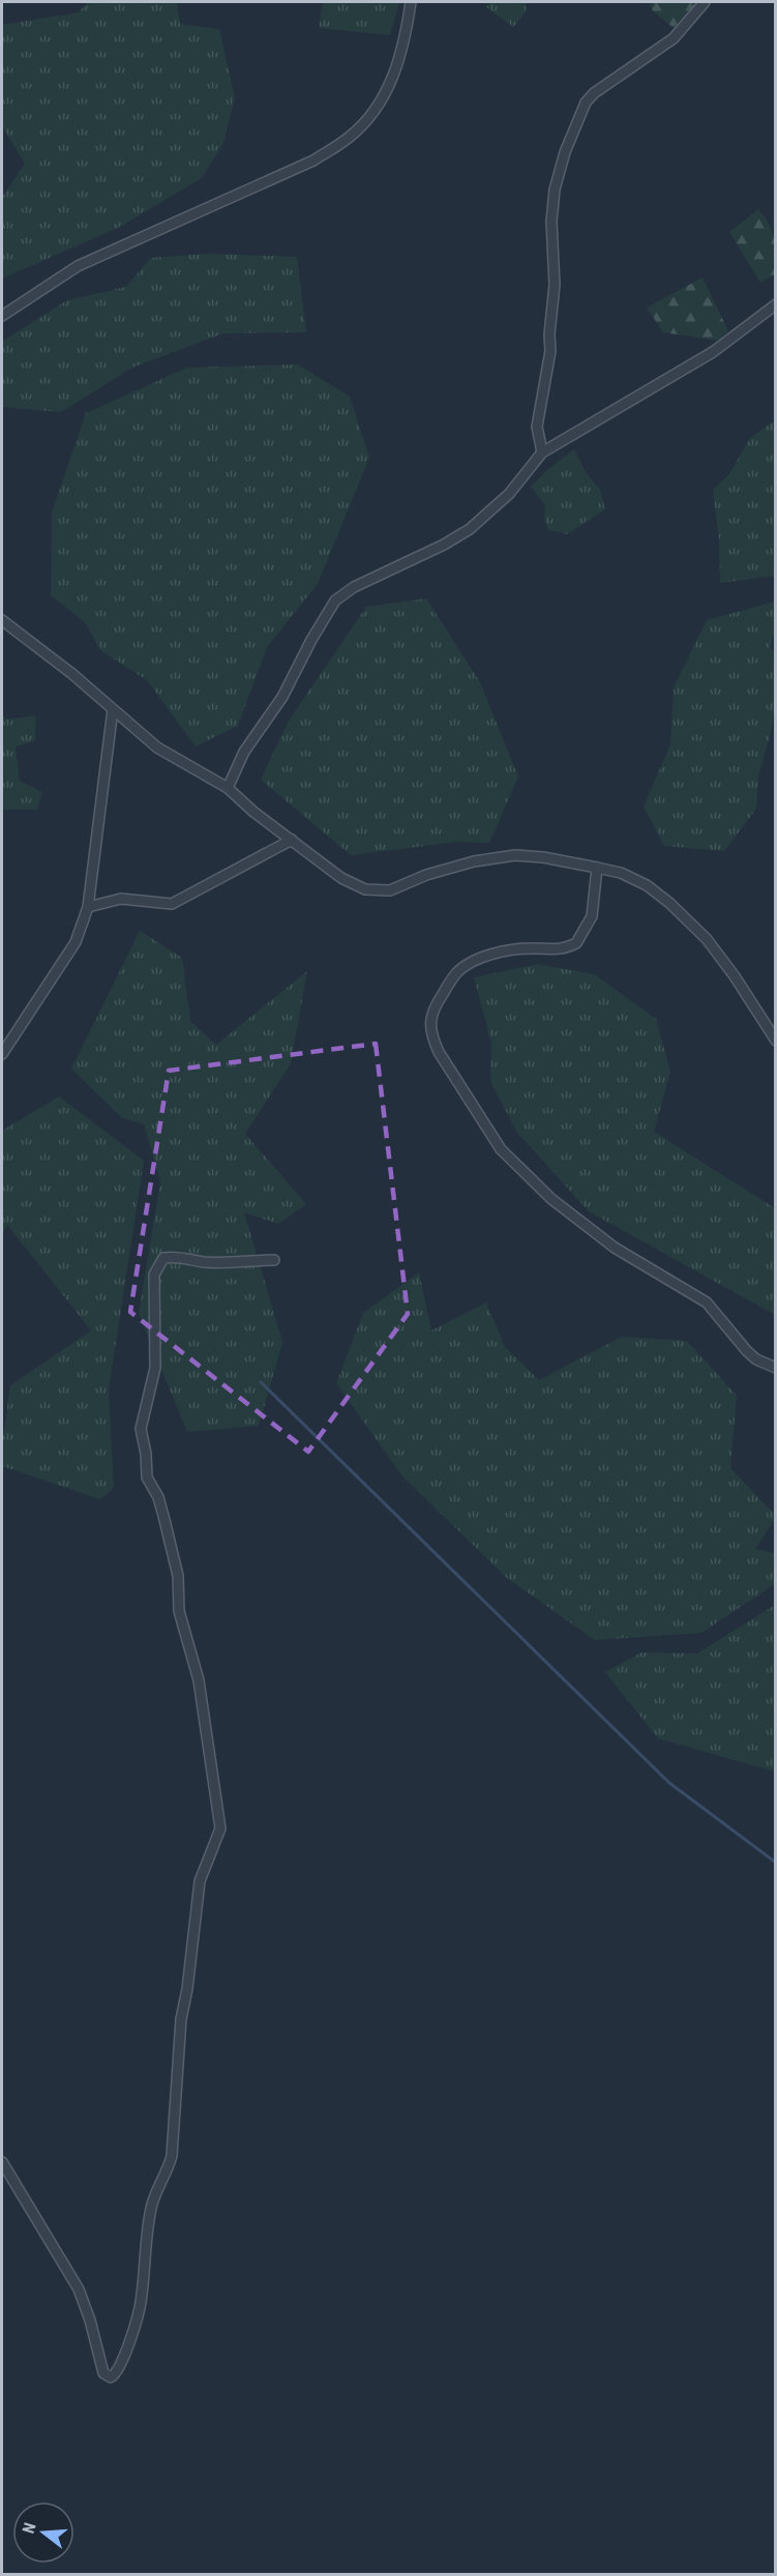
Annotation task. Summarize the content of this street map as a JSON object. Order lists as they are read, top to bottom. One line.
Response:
{"north":"left"}
